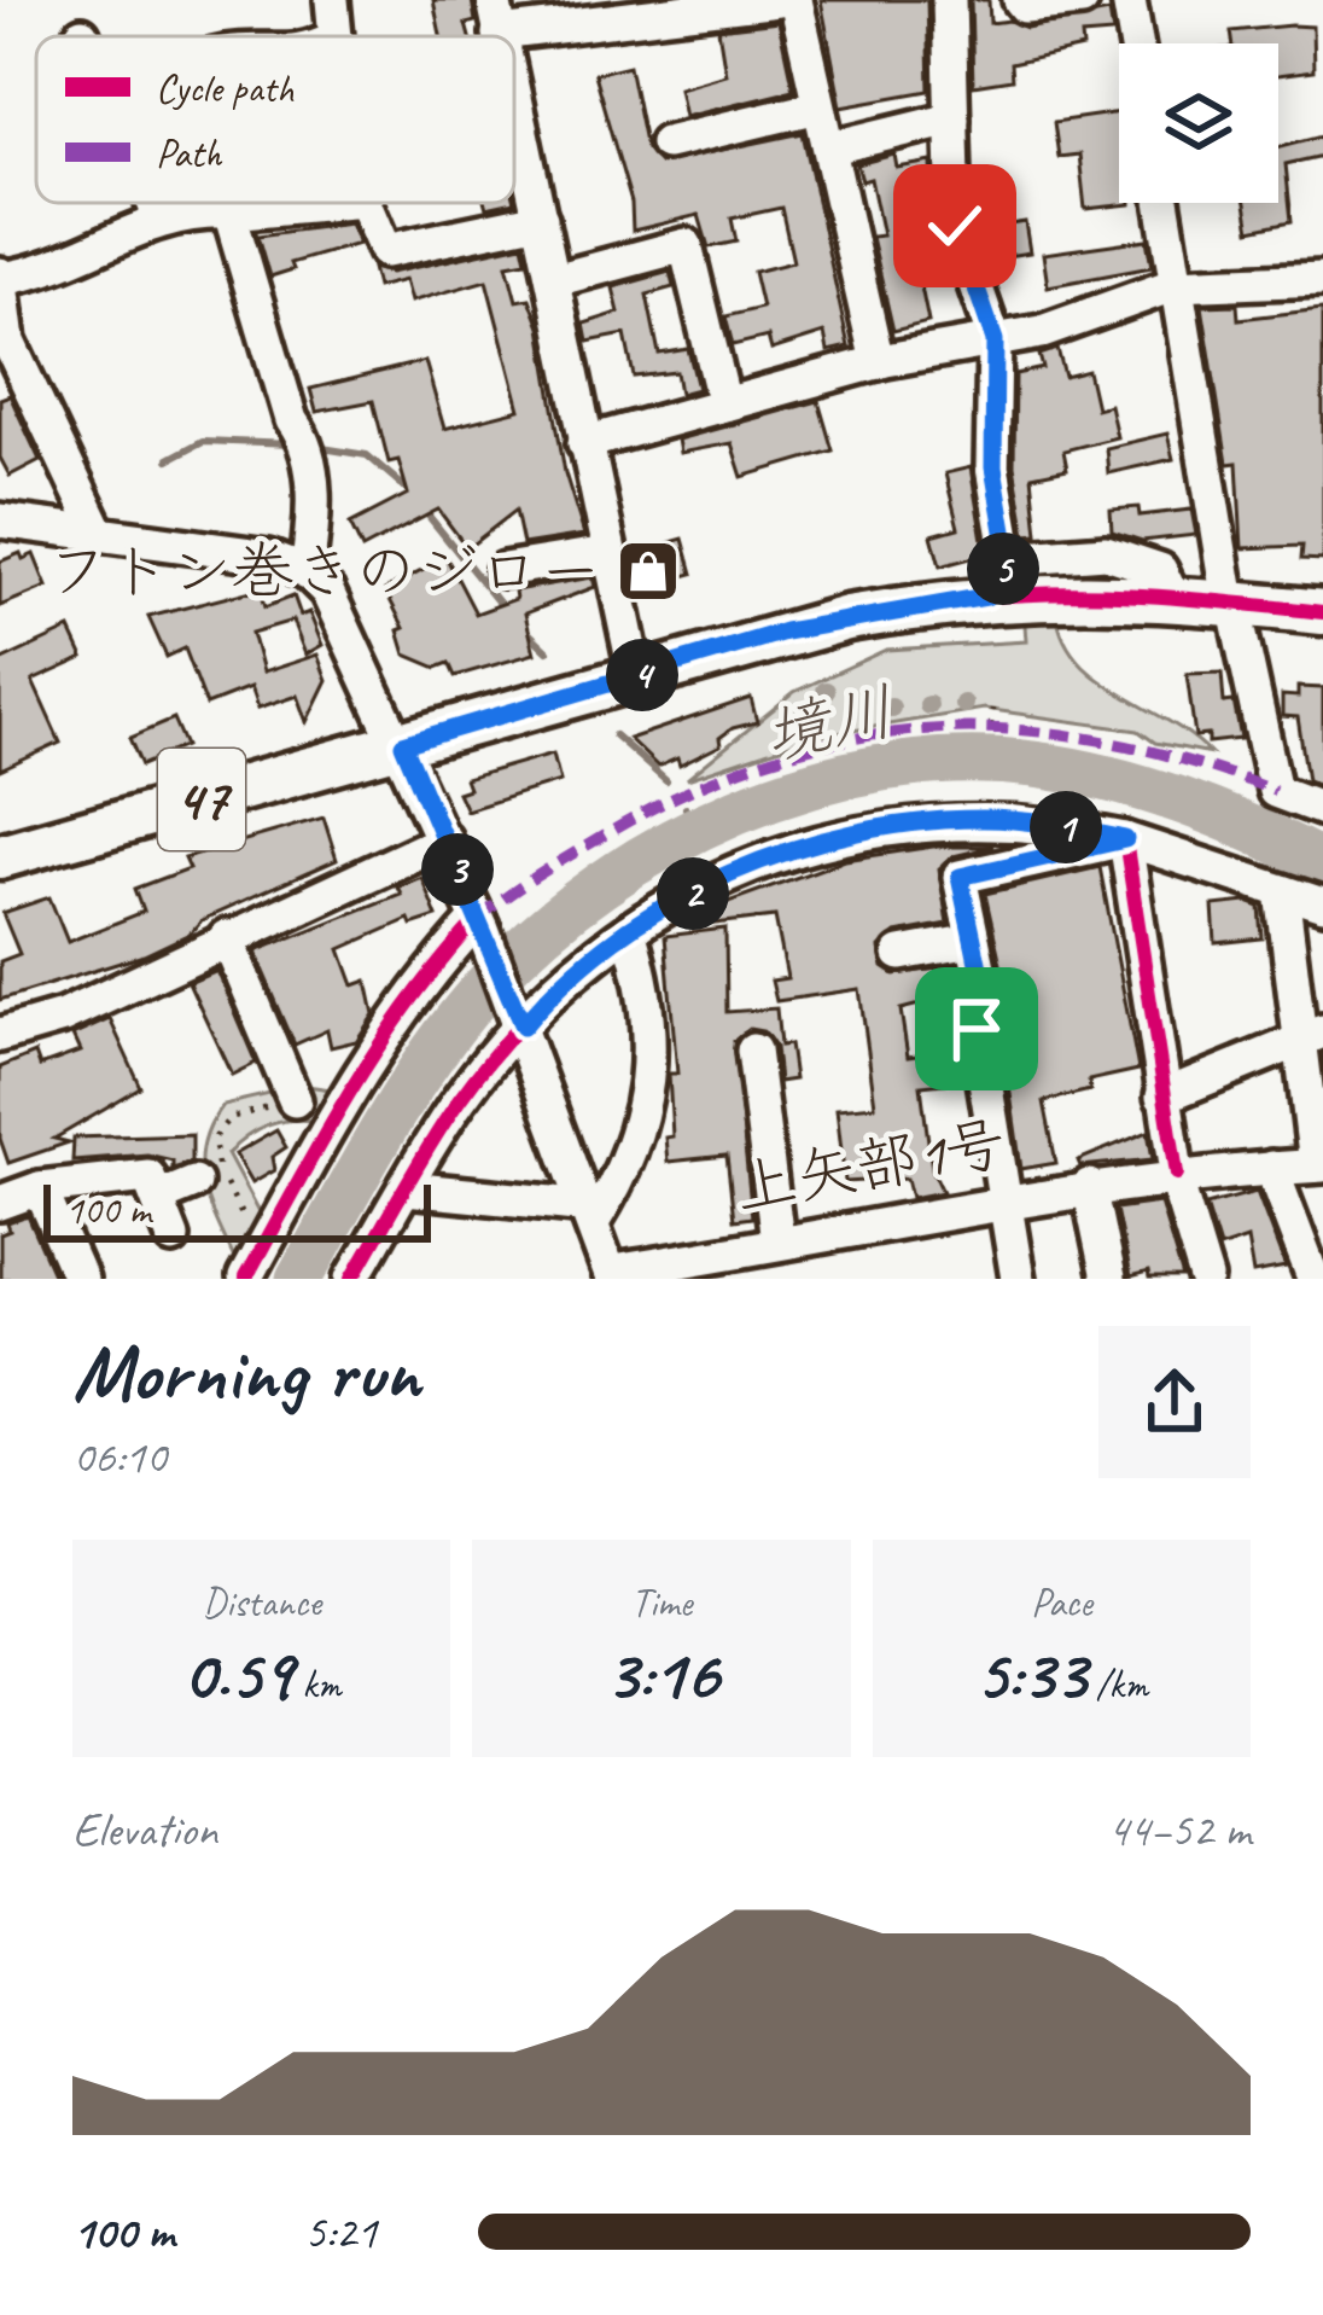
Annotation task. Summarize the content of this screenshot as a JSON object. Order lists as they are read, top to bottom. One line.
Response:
{"streets":{"main road":["47"],"street":["上矢部1号"]},"water":["境川"],"places":{"shop":["フトン巻きのジロー"]},"legend":["Cycle path","Path"],"scale_bar":"100 m","page":{"pins":["5","4","1","3","2"],"scale":"100 m","heading":["Morning run","06:10"],"stats":[["Distance","0.59 km"],["Time","3:16"],["Pace","5:33 /km"]],"chart":["Elevation","44–52 m"],"list":[{"name":"100 m","note":"5:21"}]}}
